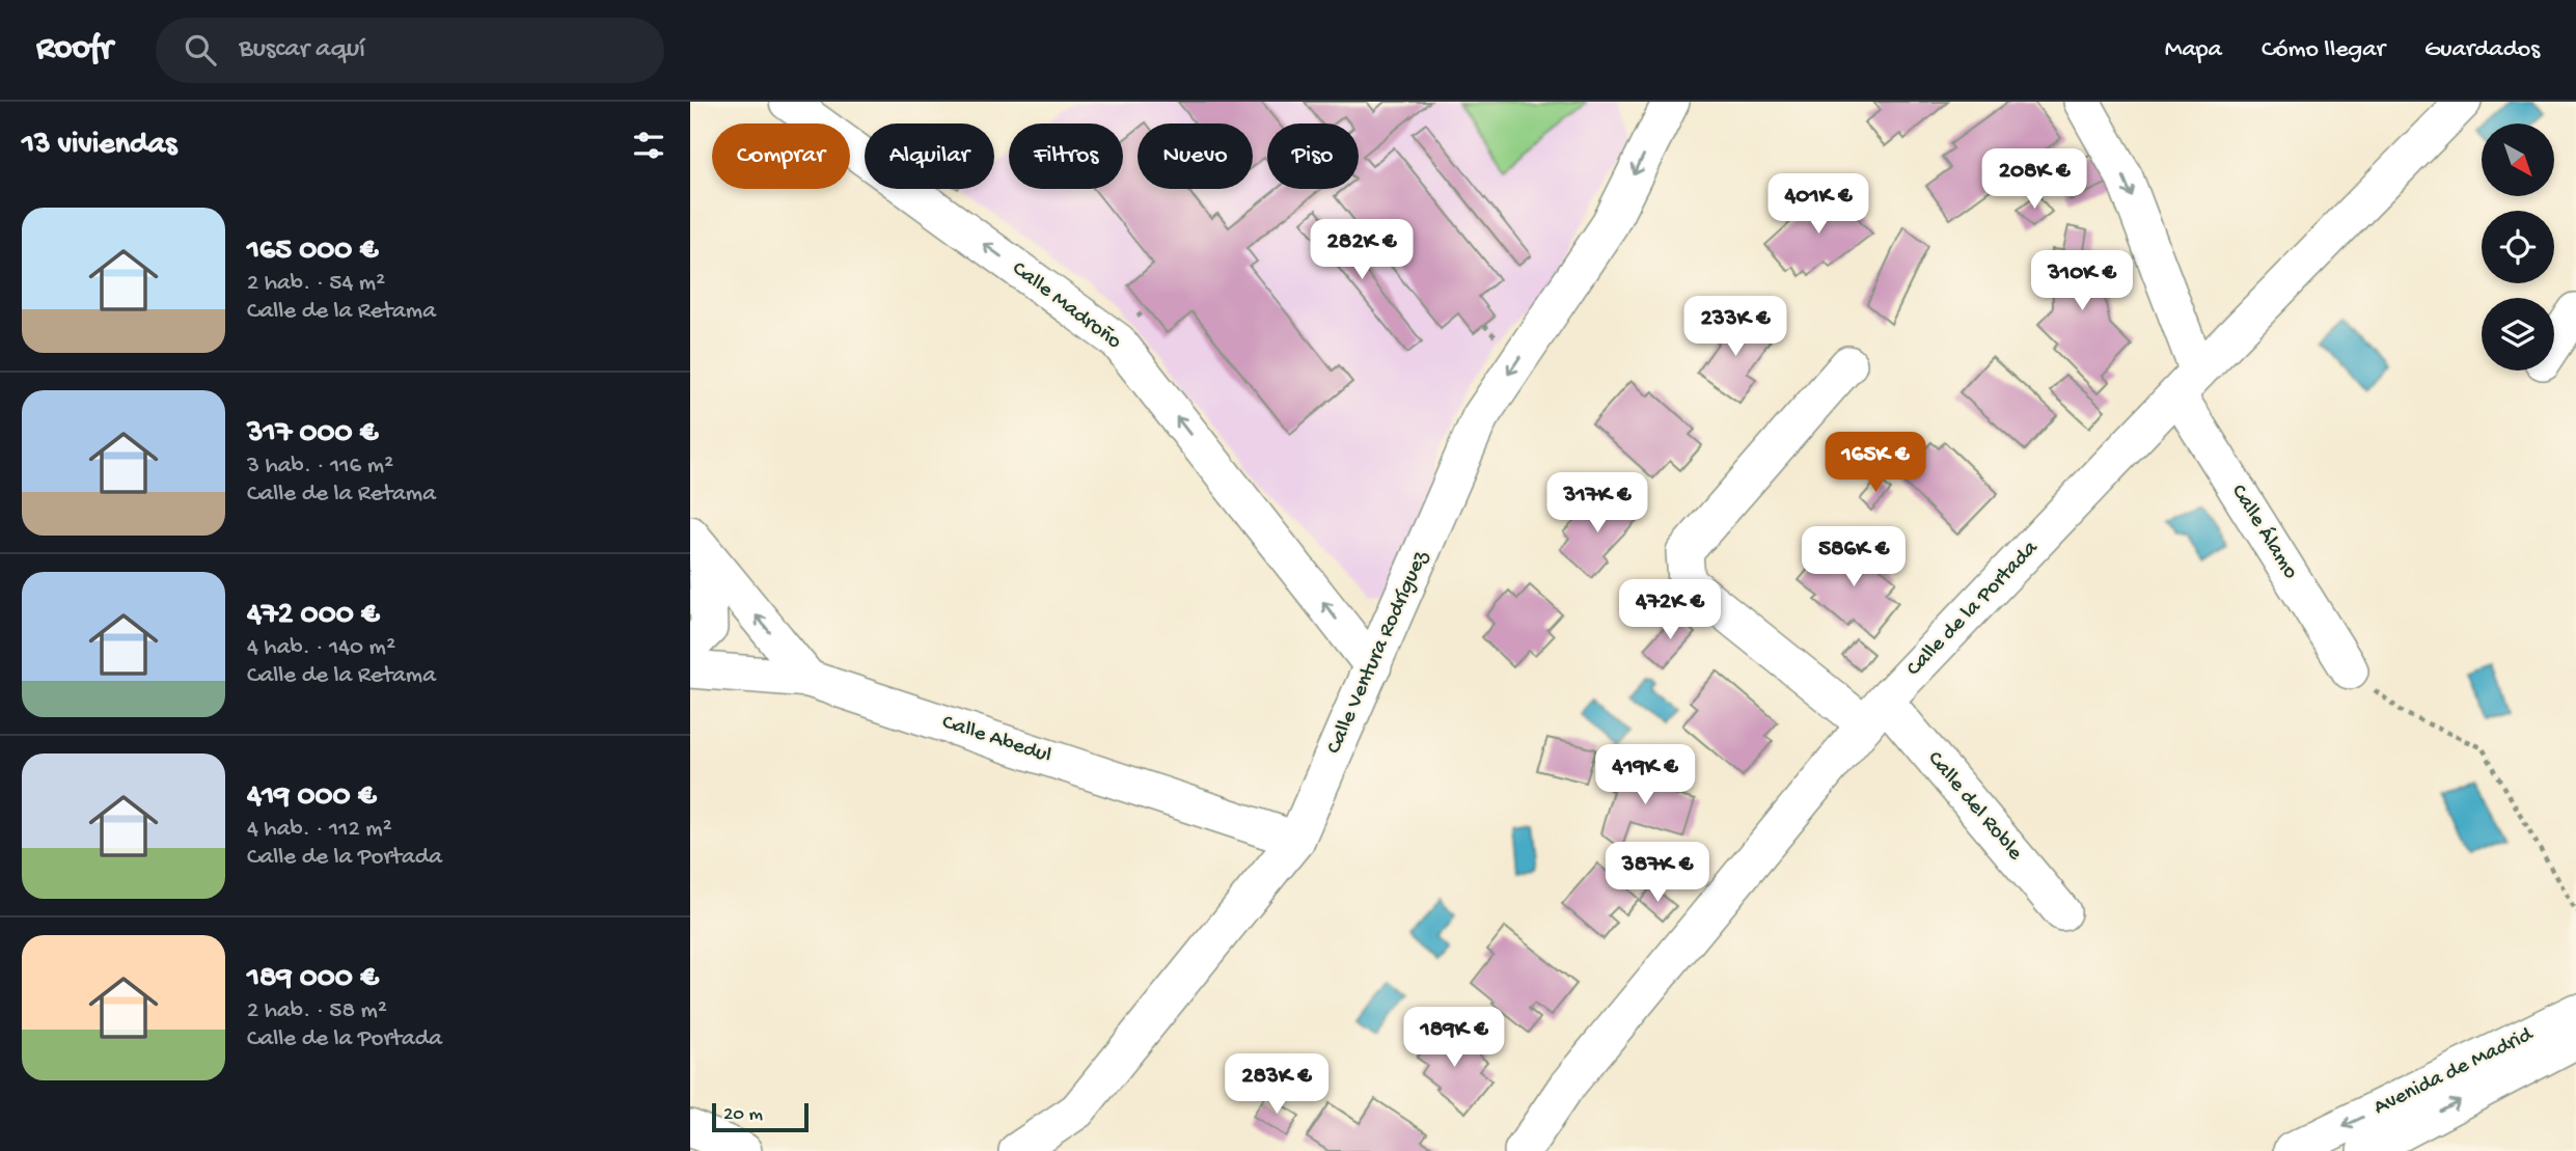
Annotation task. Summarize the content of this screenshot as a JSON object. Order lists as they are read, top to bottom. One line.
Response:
{"streets":{"street":["Calle Madroño","Calle Álamo","Calle de la Portada","Calle Ventura Rodríguez","Calle Abedul","Calle del Roble","Avenida de Madrid"]},"crossings":[["Calle Madroño","Calle Ventura Rodríguez"],["Calle Álamo","Calle de la Portada"],["Calle de la Portada","Calle del Roble"],["Calle Ventura Rodríguez","Calle Abedul"]],"one_way":["Calle Madroño","Calle Álamo","Calle Ventura Rodríguez"],"scale_bar":"20 m","north":"bottom right","page":{"header":"Roofr","search":"Buscar aquí","nav":["Mapa","Cómo llegar","Guardados"],"heading":"13 viviendas","chip":["Comprar","Alquilar","Filtros","Nuevo","Piso"],"price":["208K €","401K €","282K €","310K €","233K €","165K €","317K €","586K €","472K €","419K €","387K €","189K €","283K €"],"list":[{"name":"165 000 €","note":"2 hab. · 54 m² · Calle de la Retama"},{"name":"317 000 €","note":"3 hab. · 116 m² · Calle de la Retama"},{"name":"472 000 €","note":"4 hab. · 140 m² · Calle de la Retama"},{"name":"419 000 €","note":"4 hab. · 112 m² · Calle de la Portada"},{"name":"189 000 €","note":"2 hab. · 58 m² · Calle de la Portada"}],"scale":"20 m"}}
